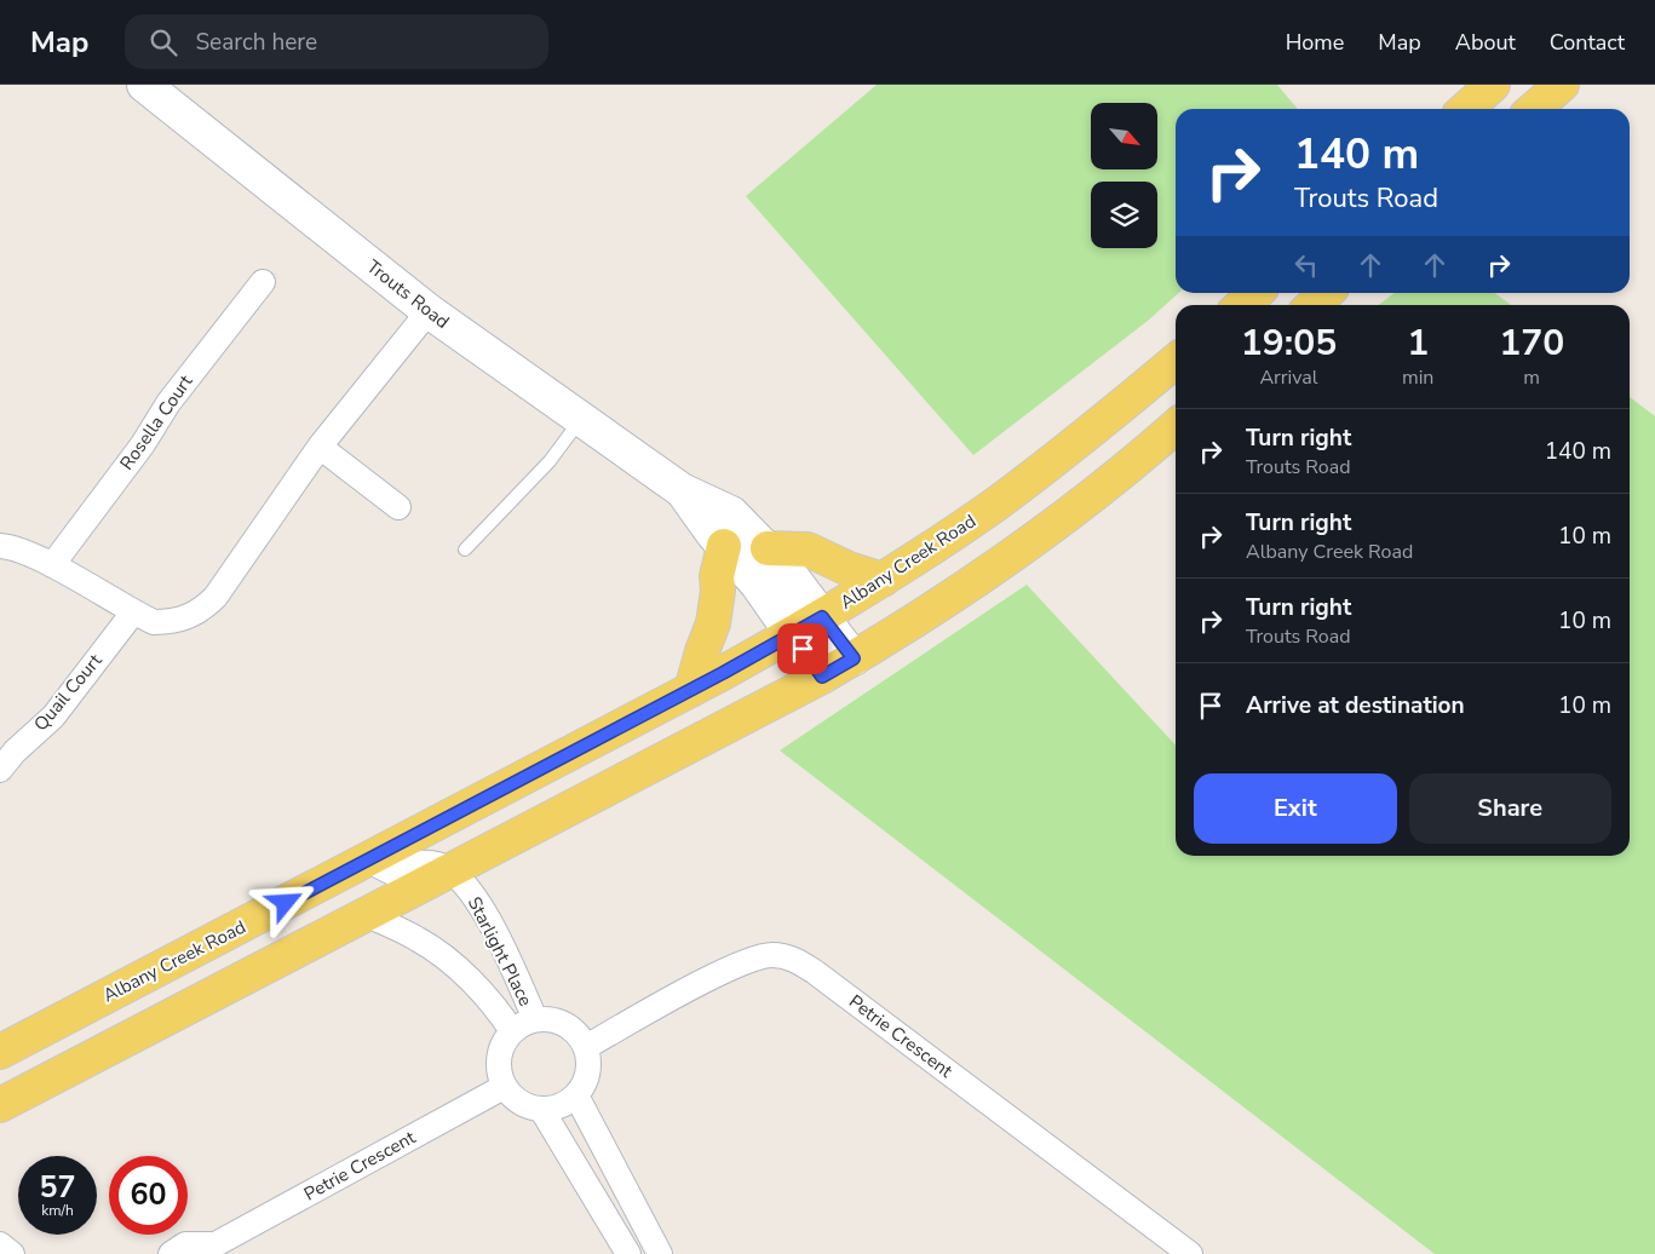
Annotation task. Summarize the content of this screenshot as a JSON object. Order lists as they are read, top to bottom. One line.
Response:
{"streets":{"main road":["Albany Creek Road"],"street":["Trouts Road","Rosella Court","Quail Court","Starlight Place","Petrie Crescent"]},"crossings":[["Trouts Road","Albany Creek Road"],["Albany Creek Road","Starlight Place"],["Starlight Place","Petrie Crescent"]],"north":"bottom right","page":{"header":"Map","search":"Search here","nav":["Home","Map","About","Contact"],"turn":["140 m","Trouts Road"],"eta":["19:05","Arrival","1","min","170","m"],"list":[{"name":"Turn right","note":"Trouts Road","value":"140 m"},{"name":"Turn right","note":"Albany Creek Road","value":"10 m"},{"name":"Turn right","note":"Trouts Road","value":"10 m"},{"name":"Arrive at destination","value":"10 m"}],"buttons":["Exit","Share"],"speed":"57 km/h","limit":"60"}}
